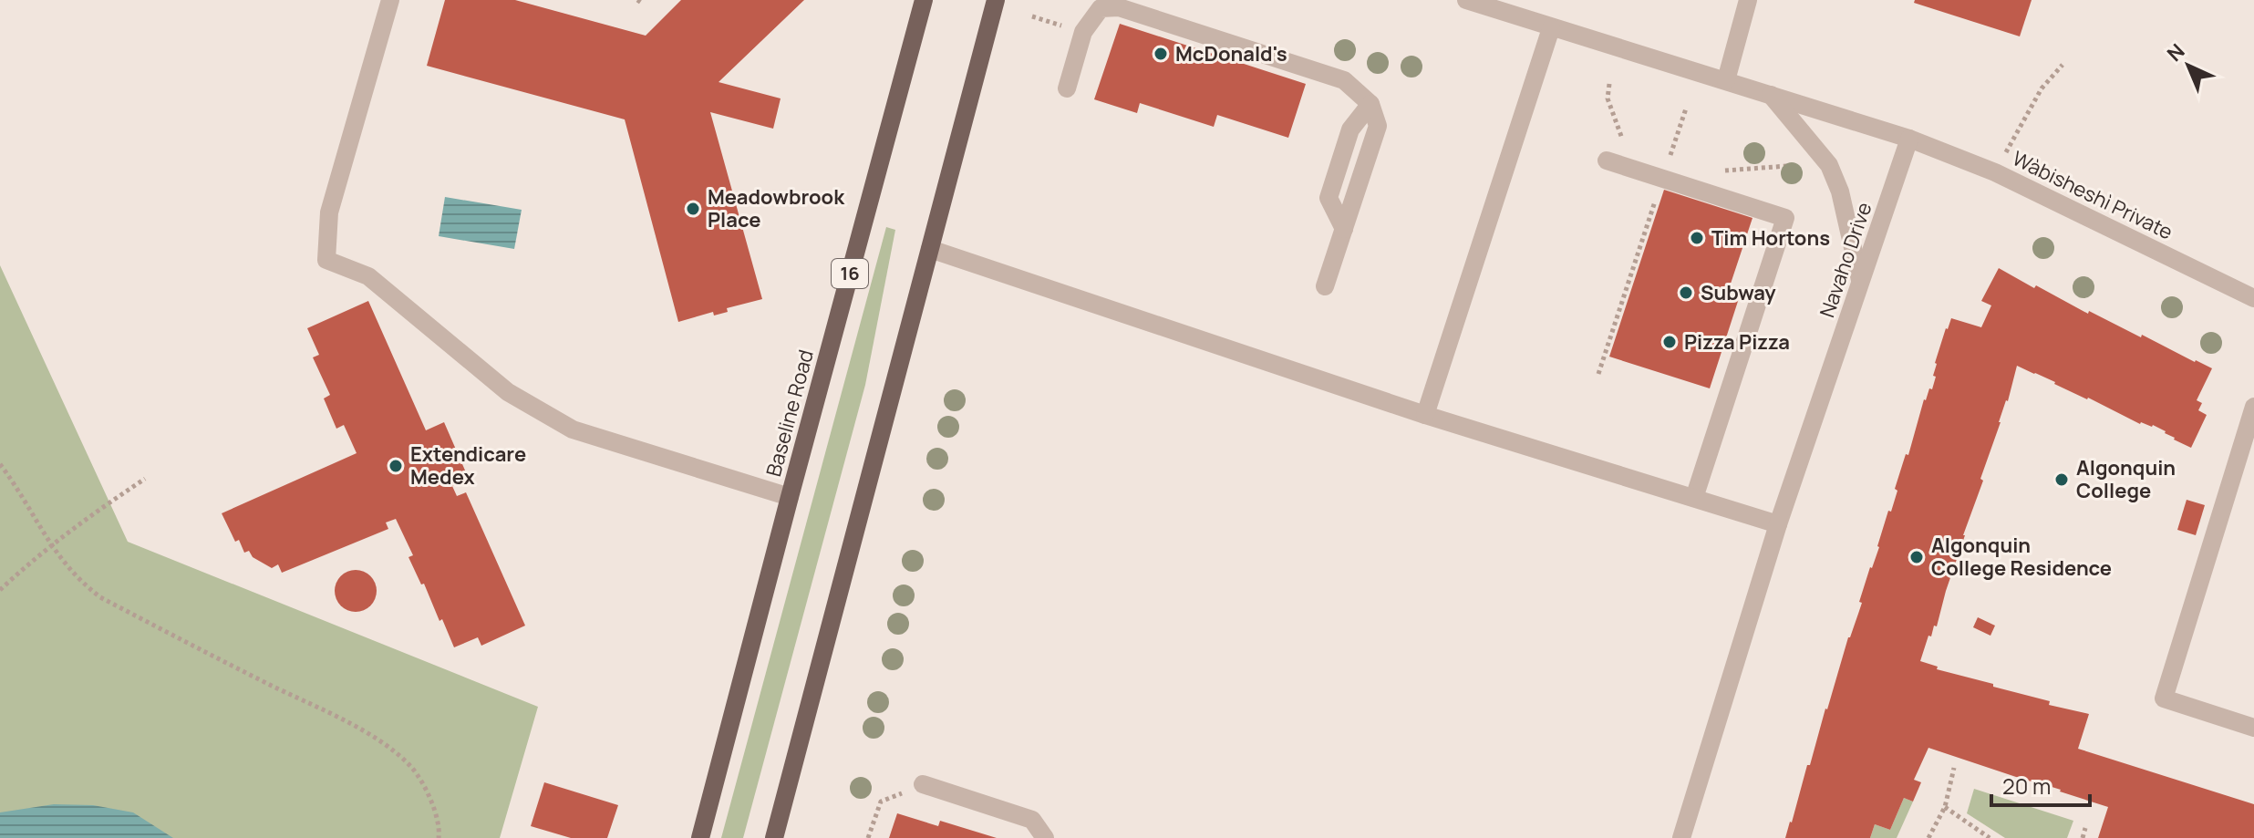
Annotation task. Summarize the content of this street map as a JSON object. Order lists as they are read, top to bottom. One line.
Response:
{"streets":{"main road":["16","Baseline Road"],"street":["Wàbisheshì Private","Navaho Drive"]},"crossings":[["Wàbisheshì Private","Navaho Drive"]],"places":["McDonald's","Meadowbrook Place","Tim Hortons","Subway","Pizza Pizza","Extendicare Medex","Algonquin College","Algonquin College Residence"],"scale_bar":"20 m","north":"top left"}
